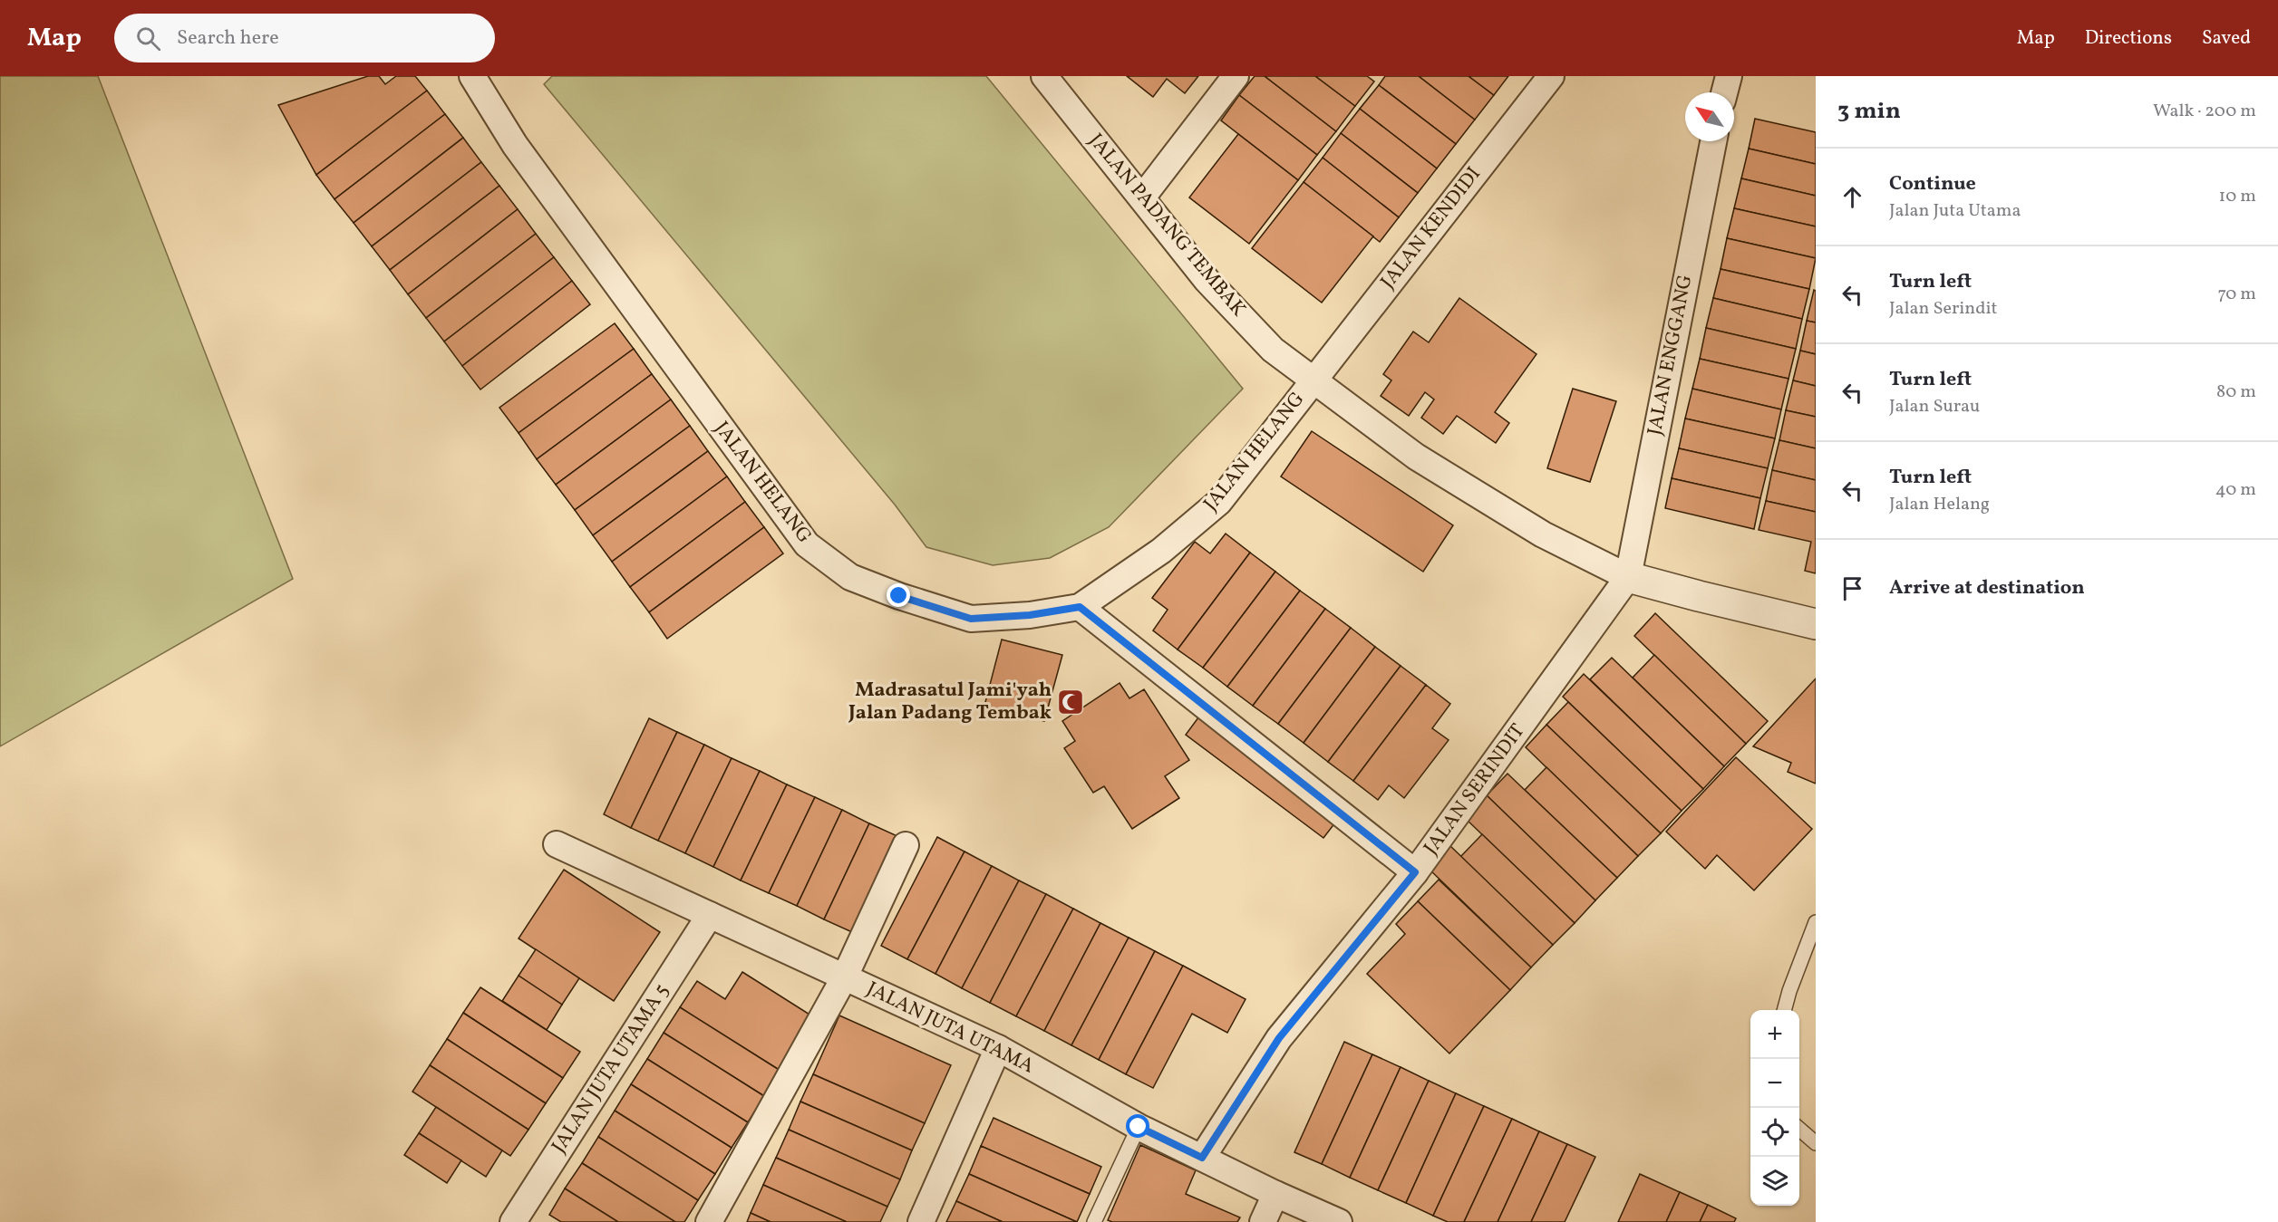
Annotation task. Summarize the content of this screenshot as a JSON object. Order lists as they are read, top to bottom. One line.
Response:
{"streets":{"street":["JALAN PADANG TEMBAK","JALAN KENDIDI","JALAN ENGGANG","JALAN HELANG","JALAN SERINDIT","JALAN JUTA UTAMA","JALAN JUTA UTAMA 5"]},"crossings":[["JALAN PADANG TEMBAK","JALAN KENDIDI"],["JALAN PADANG TEMBAK","JALAN ENGGANG"],["JALAN PADANG TEMBAK","JALAN HELANG"],["JALAN PADANG TEMBAK","JALAN SERINDIT"],["JALAN KENDIDI","JALAN HELANG"],["JALAN ENGGANG","JALAN SERINDIT"],["JALAN SERINDIT","JALAN JUTA UTAMA"],["JALAN JUTA UTAMA","JALAN JUTA UTAMA 5"]],"places":{"mosque":["Madrasatul Jami'yah Jalan Padang Tembak"]},"north":"top left","page":{"header":"Map","search":"Search here","nav":["Map","Directions","Saved"],"heading":["3 min","Walk · 200 m"],"list":[["Continue","Jalan Juta Utama","10 m"],["Turn left","Jalan Serindit","70 m"],["Turn left","Jalan Surau","80 m"],["Turn left","Jalan Helang","40 m"],"Arrive at destination"],"map_buttons":["+","−"]}}
